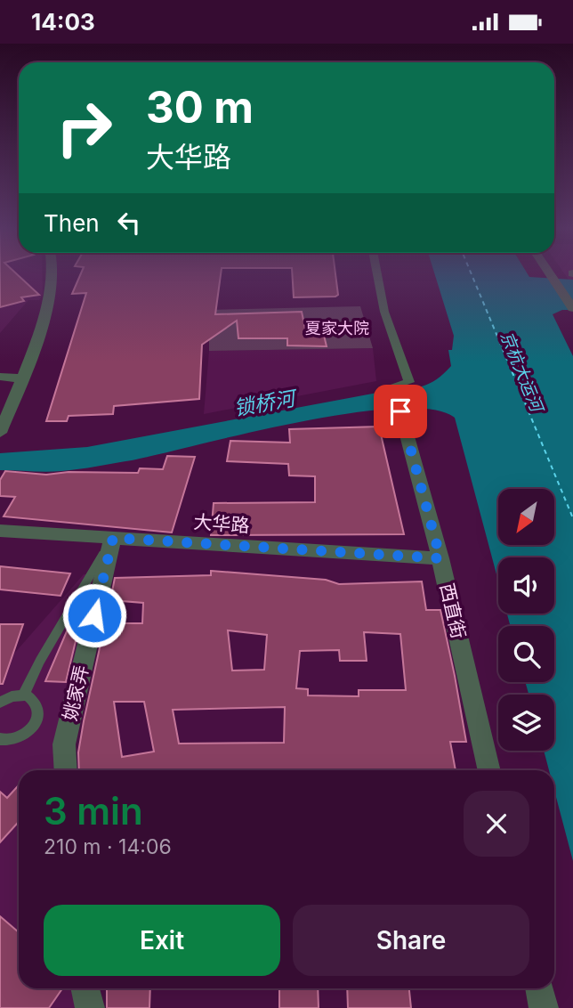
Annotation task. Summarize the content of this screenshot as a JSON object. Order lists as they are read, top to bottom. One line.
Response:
{"streets":{"street":["大华路","西直街","姚家弄"]},"crossings":[["大华路","西直街"],["大华路","姚家弄"]],"water":["京杭大运河","锁桥河"],"parks":["夏家大院"],"north":"bottom left","page":{"status":"14:03","turn":["30 m","大华路"],"then":"Then","heading":["3 min","210 m · 14:06"],"buttons":["Exit","Share"]}}
